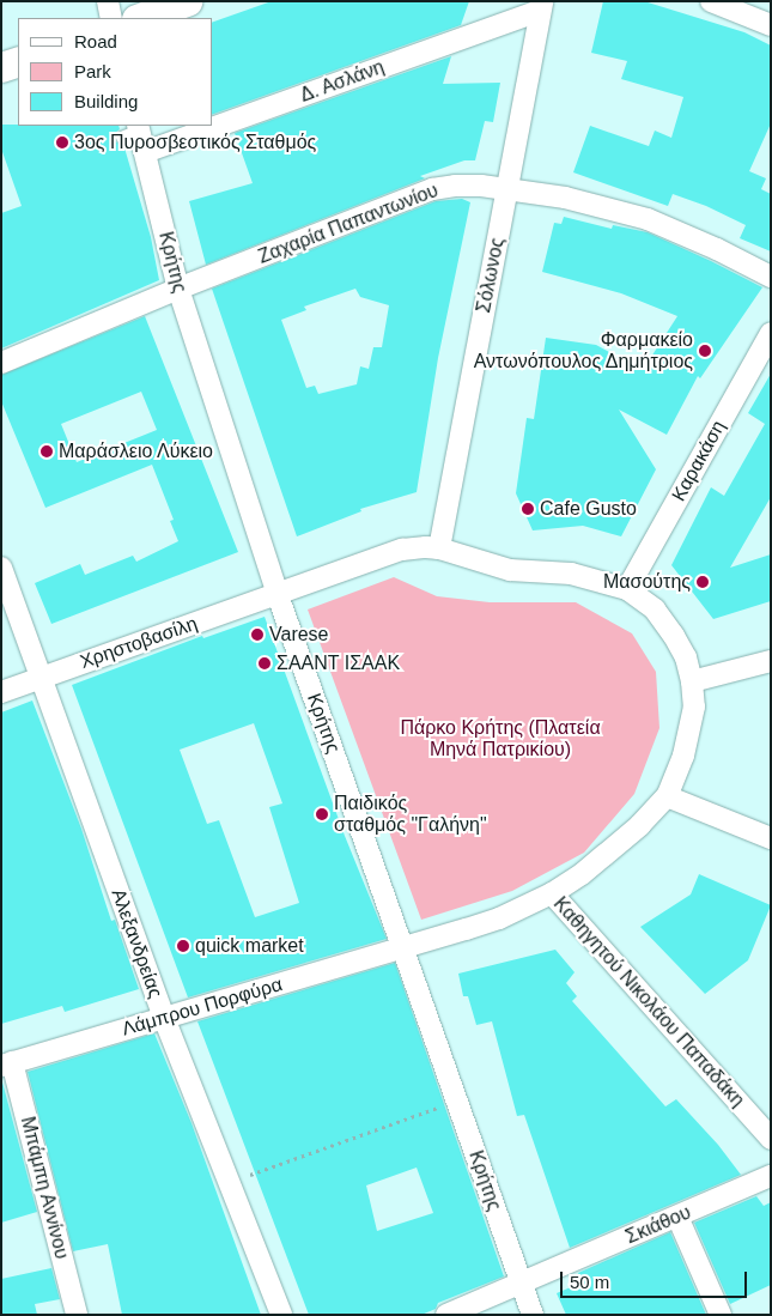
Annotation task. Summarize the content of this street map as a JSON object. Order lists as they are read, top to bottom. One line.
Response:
{"streets":{"street":["Δ. Ασλάνη","Ζαχαρία Παπαντωνίου","Κρήτης","Σόλωνος","Καρακάση","Χρηστοβασίλη","Αλεξανδρείας","Καθηγητού Νικολάου Παπαδάκη","Λάμπρου Πορφύρα","Μπάμπη Αννίνου","Σκιάθου"]},"crossings":[["Δ. Ασλάνη","Κρήτης"],["Δ. Ασλάνη","Σόλωνος"],["Ζαχαρία Παπαντωνίου","Κρήτης"],["Ζαχαρία Παπαντωνίου","Σόλωνος"],["Κρήτης","Χρηστοβασίλη"],["Κρήτης","Λάμπρου Πορφύρα"],["Κρήτης","Σκιάθου"],["Σόλωνος","Χρηστοβασίλη"],["Καρακάση","Χρηστοβασίλη"],["Χρηστοβασίλη","Αλεξανδρείας"],["Αλεξανδρείας","Λάμπρου Πορφύρα"],["Καθηγητού Νικολάου Παπαδάκη","Λάμπρου Πορφύρα"],["Λάμπρου Πορφύρα","Μπάμπη Αννίνου"]],"parks":["Πάρκο Κρήτης (Πλατεία Μηνά Πατρικίου)"],"places":["3ος Πυροσβεστικός Σταθμός","Φαρμακείο Αντωνόπουλος Δημήτριος","Μαράσλειο Λύκειο","Cafe Gusto","Μασούτης","Varese","ΣΑΑΝΤ ΙΣΑΑΚ","Παιδικός σταθμός \"Γαλήνη\"","quick market"],"legend":["Road","Park","Building"],"scale_bar":"50 m"}
